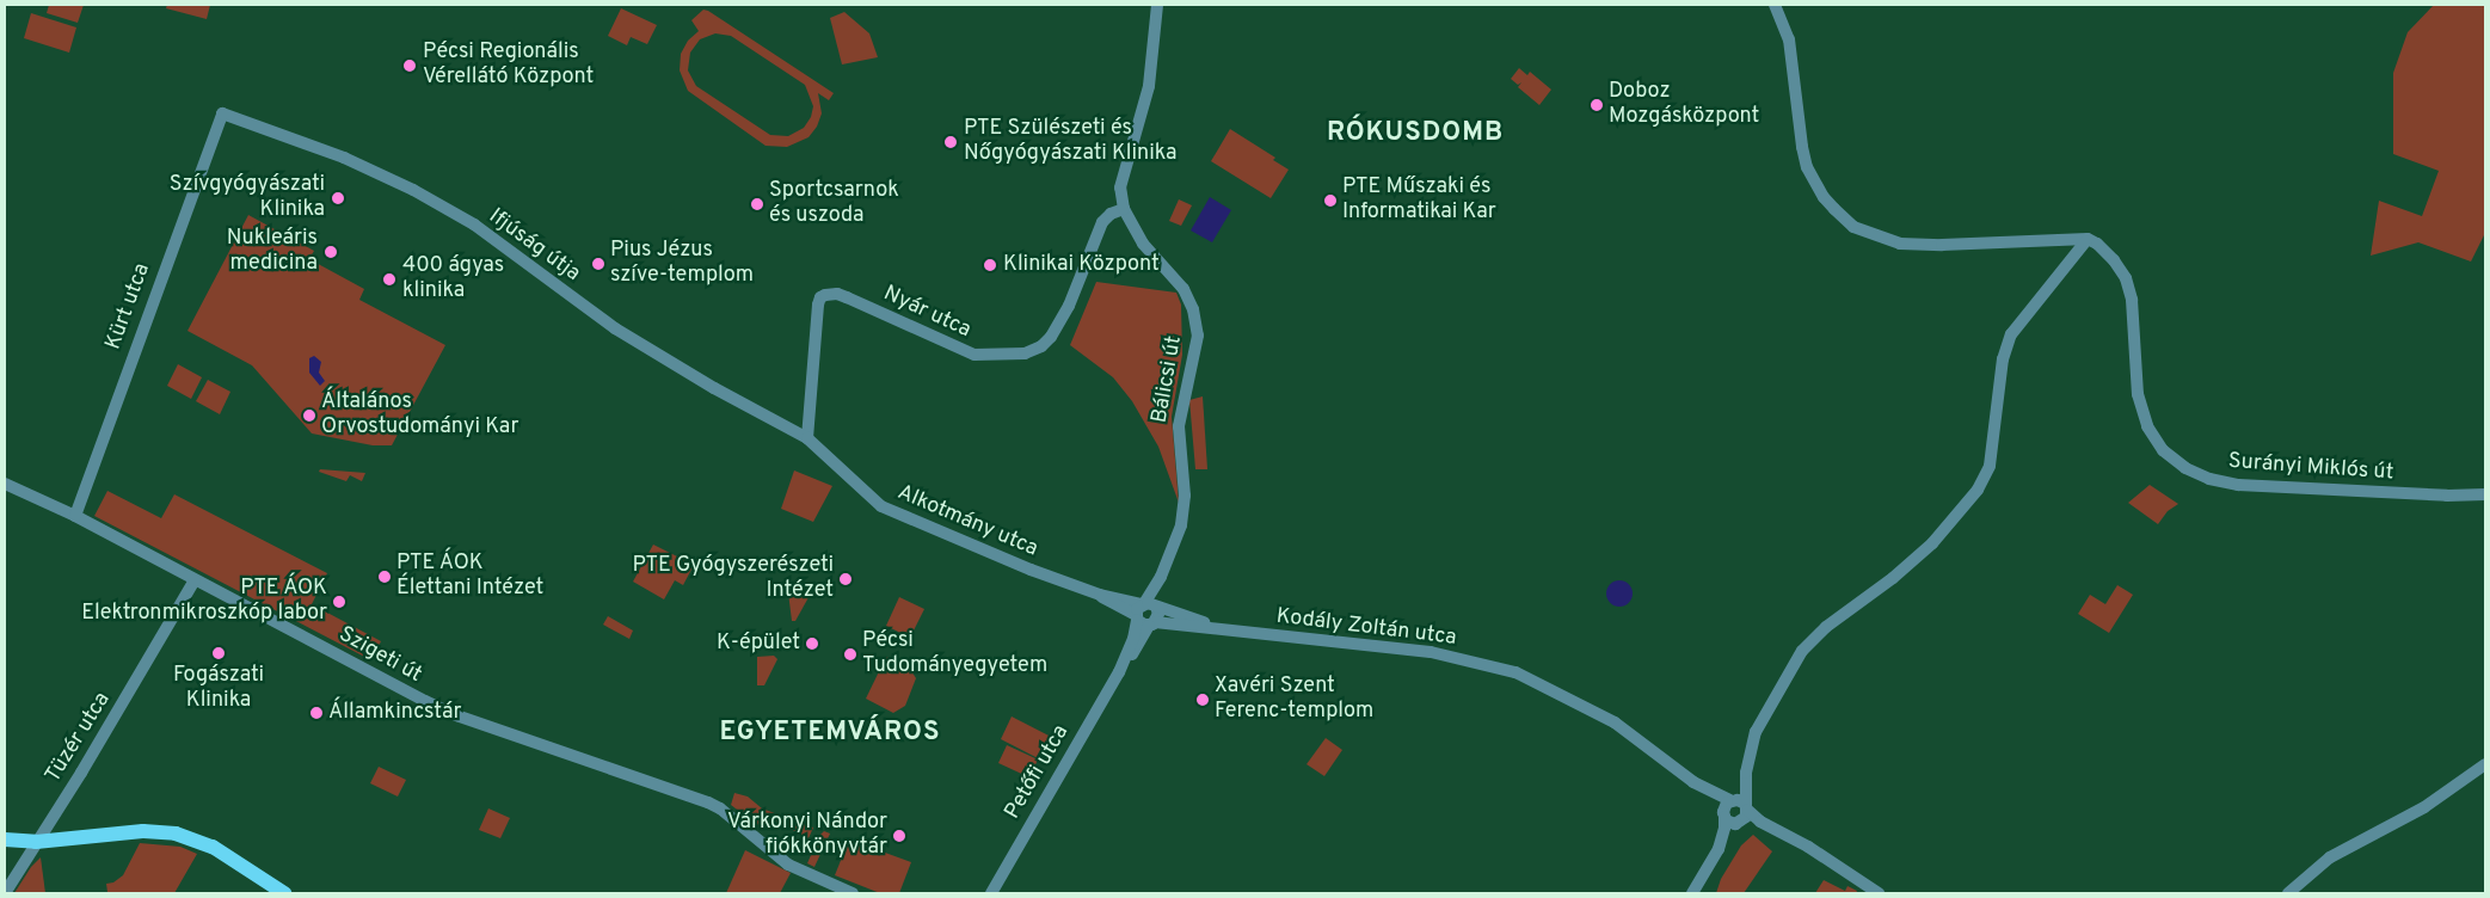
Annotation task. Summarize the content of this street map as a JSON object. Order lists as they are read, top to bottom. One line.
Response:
{"streets":{"street":["Ifjúság útja","Kürt utca","Nyár utca","Bálicsi út","Surányi Miklós út","Alkotmány utca","Kodály Zoltán utca","Szigeti út","Tüzér utca","Petőfi utca"]},"crossings":[["Ifjúság útja","Kürt utca"],["Ifjúság útja","Nyár utca"],["Ifjúság útja","Alkotmány utca"],["Kürt utca","Szigeti út"],["Nyár utca","Bálicsi út"],["Nyár utca","Alkotmány utca"],["Bálicsi út","Alkotmány utca"],["Bálicsi út","Kodály Zoltán utca"],["Bálicsi út","Petőfi utca"],["Alkotmány utca","Kodály Zoltán utca"],["Alkotmány utca","Petőfi utca"],["Kodály Zoltán utca","Petőfi utca"],["Szigeti út","Tüzér utca"]],"districts":["RÓKUSDOMB","EGYETEMVÁROS"],"places":["Pécsi Regionális Vérellátó Központ","Doboz Mozgásközpont","PTE Szülészeti és Nőgyógyászati Klinika","Szívgyógyászati Klinika","PTE Műszaki és Informatikai Kar","Sportcsarnok és uszoda","Nukleáris medicina","Pius Jézus szíve-templom","Klinikai Központ","400 ágyas klinika","Általános Orvostudományi Kar","PTE ÁOK Élettani Intézet","PTE Gyógyszerészeti Intézet","PTE ÁOK Elektronmikroszkóp labor","K-épület","Fogászati Klinika","Pécsi Tudományegyetem","Xavéri Szent Ferenc-templom","Államkincstár","Várkonyi Nándor fiókkönyvtár"]}
